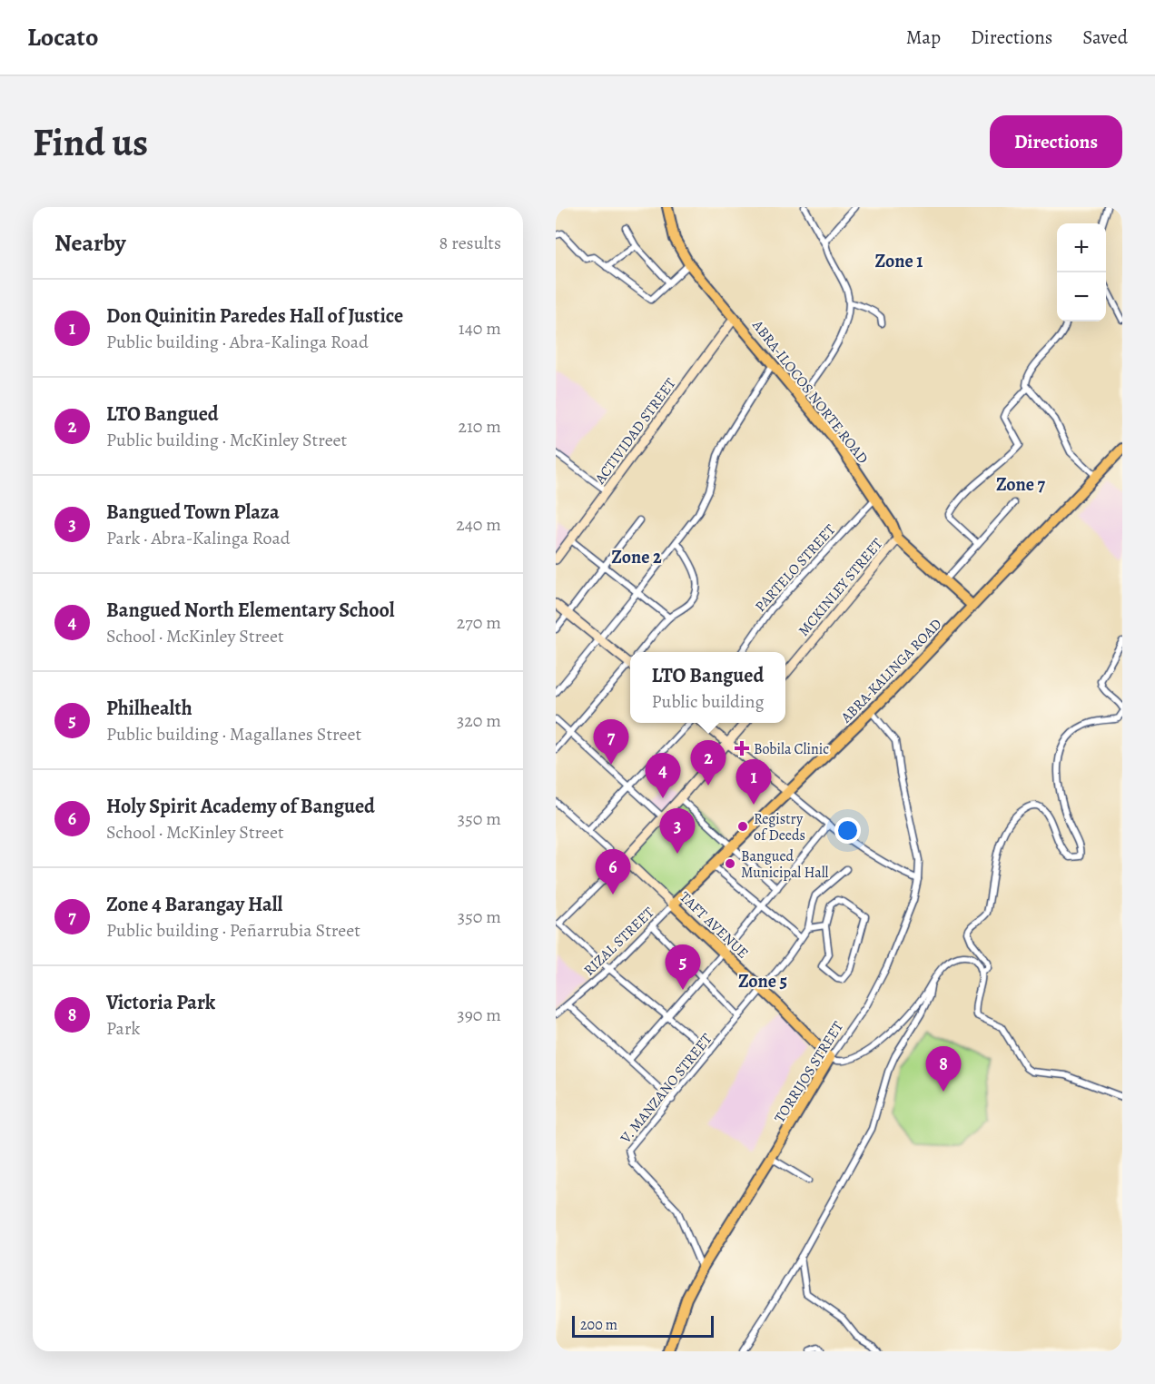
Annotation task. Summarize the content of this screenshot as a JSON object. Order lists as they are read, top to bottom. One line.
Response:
{"streets":{"main road":["ABRA-ILOCOS NORTE ROAD","ABRA-KALINGA ROAD","TAFT AVENUE","TORRIJOS STREET"],"street":["ACTIVIDAD STREET","PARTELO STREET","MCKINLEY STREET","RIZAL STREET","V. MANZANO STREET"]},"crossings":[["ABRA-ILOCOS NORTE ROAD","ACTIVIDAD STREET"],["ABRA-ILOCOS NORTE ROAD","PARTELO STREET"],["ABRA-ILOCOS NORTE ROAD","MCKINLEY STREET"],["ABRA-ILOCOS NORTE ROAD","ABRA-KALINGA ROAD"],["ABRA-KALINGA ROAD","TAFT AVENUE"],["ABRA-KALINGA ROAD","RIZAL STREET"],["ABRA-KALINGA ROAD","TORRIJOS STREET"],["TAFT AVENUE","RIZAL STREET"],["TAFT AVENUE","TORRIJOS STREET"],["TAFT AVENUE","V. MANZANO STREET"],["TORRIJOS STREET","V. MANZANO STREET"]],"districts":["Zone 1","Zone 7","Zone 2","Zone 5"],"places":{"health":["Bobila Clinic"],"other":["Registry of Deeds","Bangued Municipal Hall"]},"scale_bar":"200 m","page":{"header":"Locato","nav":["Map","Directions","Saved"],"buttons":"Directions","title":"Find us","heading":["Nearby","8 results"],"map_buttons":["+","−"],"list":[{"mark":"1","name":"Don Quinitin Paredes Hall of Justice","note":"Public building · Abra-Kalinga Road","value":"140 m"},{"mark":"2","name":"LTO Bangued","note":"Public building · McKinley Street","value":"210 m"},{"mark":"3","name":"Bangued Town Plaza","note":"Park · Abra-Kalinga Road","value":"240 m"},{"mark":"4","name":"Bangued North Elementary School","note":"School · McKinley Street","value":"270 m"},{"mark":"5","name":"Philhealth","note":"Public building · Magallanes Street","value":"320 m"},{"mark":"6","name":"Holy Spirit Academy of Bangued","note":"School · McKinley Street","value":"350 m"},{"mark":"7","name":"Zone 4 Barangay Hall","note":"Public building · Peñarrubia Street","value":"350 m"},{"mark":"8","name":"Victoria Park","note":"Park","value":"390 m"}],"popup":["LTO Bangued","Public building"],"pins":["7","2","4","1","3","6","5","8"],"scale":"200 m"}}
